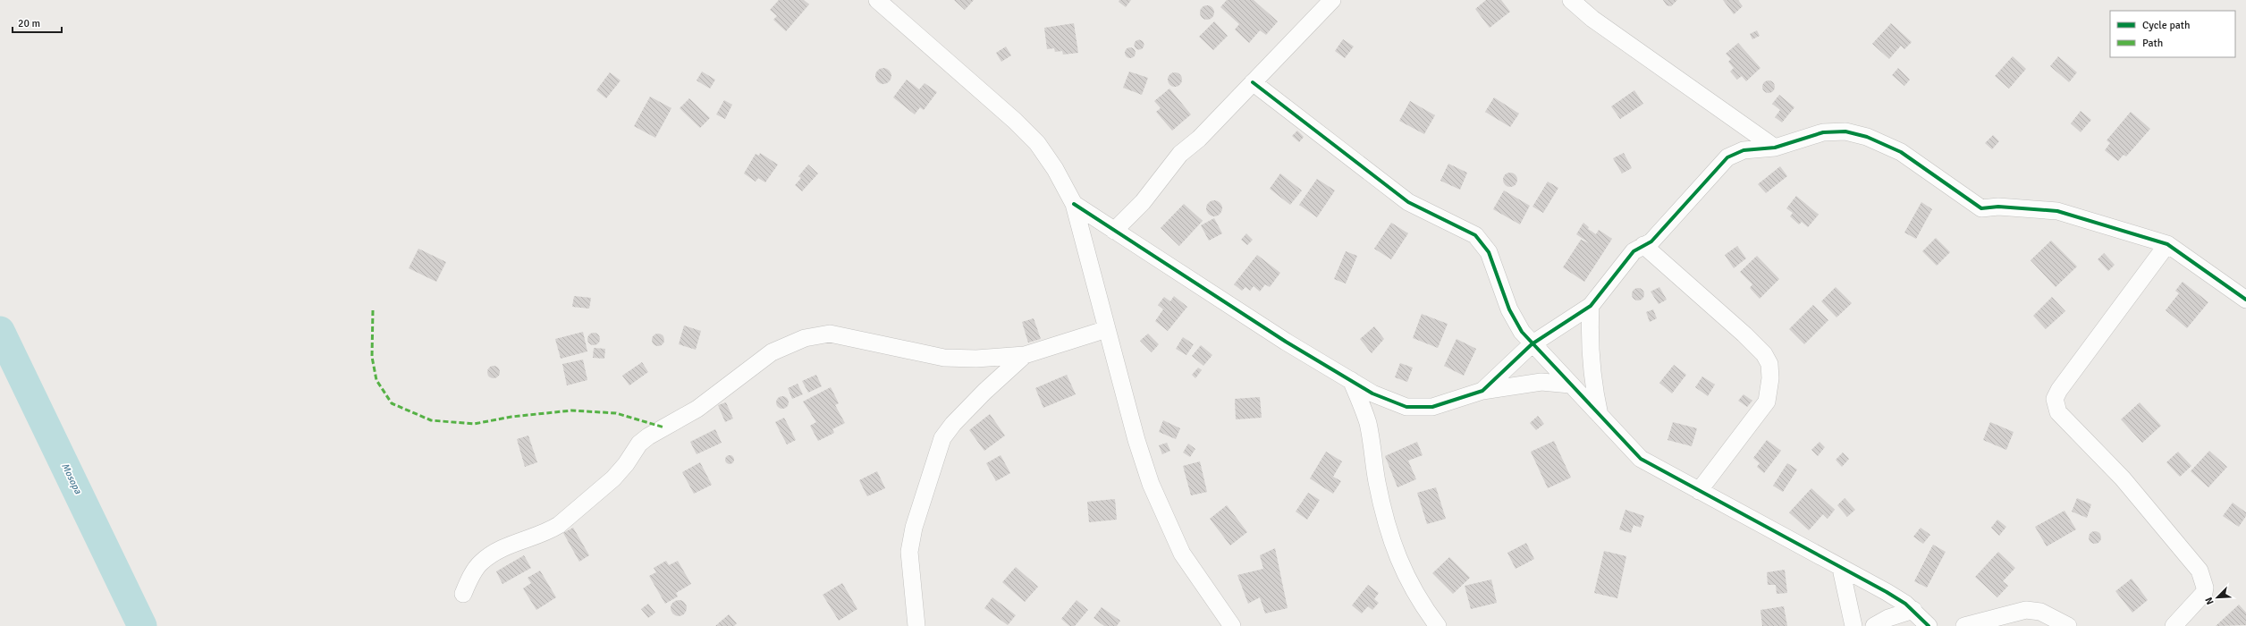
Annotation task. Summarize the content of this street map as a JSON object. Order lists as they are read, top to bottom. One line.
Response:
{"water":["Mosopa"],"legend":["Cycle path","Path"],"scale_bar":"20 m","north":"bottom left"}
